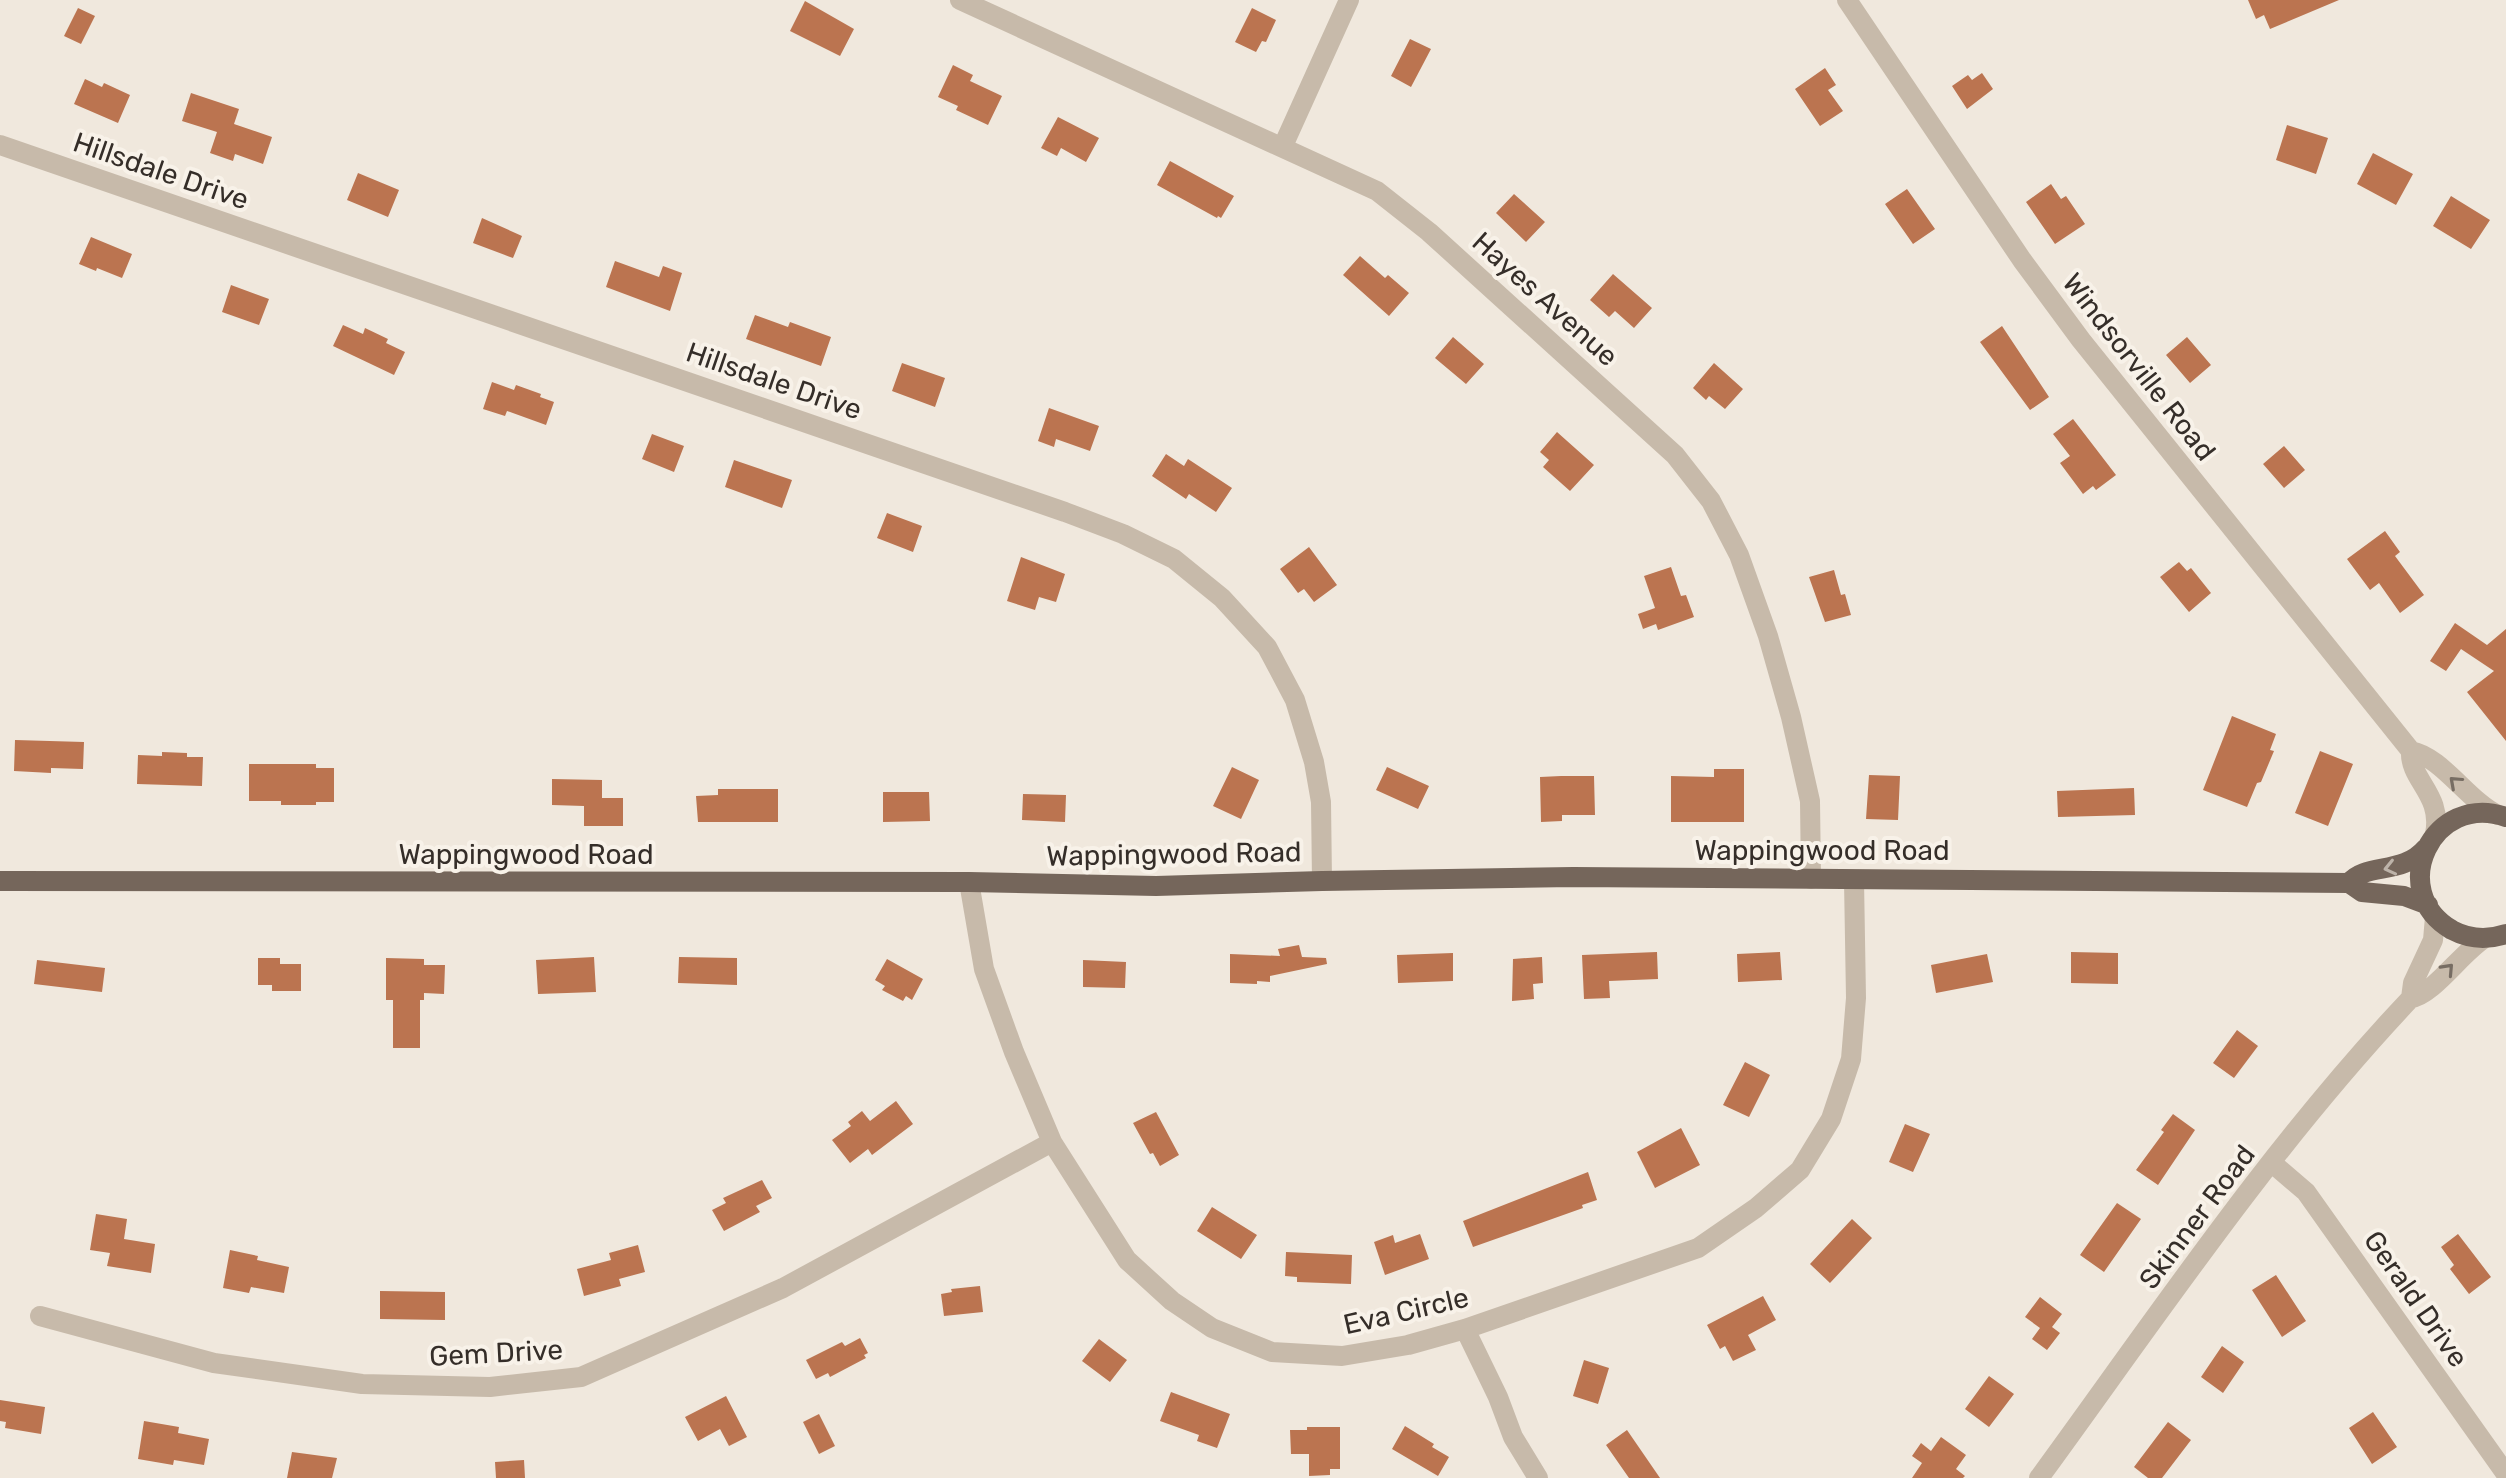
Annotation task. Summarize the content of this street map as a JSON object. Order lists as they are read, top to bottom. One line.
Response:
{"streets":{"main road":["Wappingwood Road"],"street":["Hillsdale Drive","Hayes Avenue","Windsorville Road","Skinner Road","Gerald Drive","Eva Circle","Gem Drive"]},"crossings":[["Hillsdale Drive","Wappingwood Road"],["Hayes Avenue","Wappingwood Road"],["Windsorville Road","Wappingwood Road"],["Wappingwood Road","Skinner Road"],["Wappingwood Road","Eva Circle"],["Skinner Road","Gerald Drive"],["Eva Circle","Gem Drive"]]}
